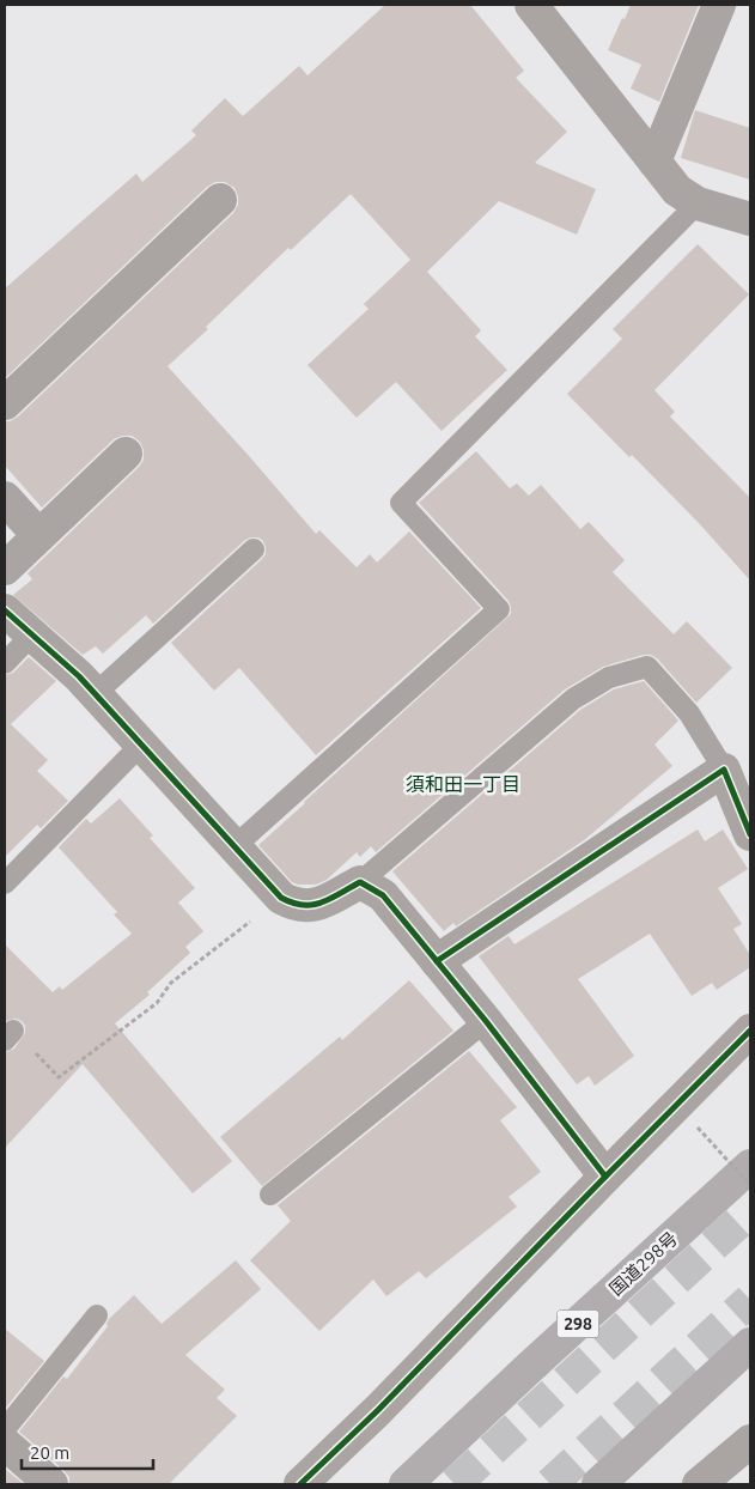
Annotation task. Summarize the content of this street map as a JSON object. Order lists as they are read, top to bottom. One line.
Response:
{"streets":{"highway":["国道298号","298"]},"districts":["須和田一丁目"],"scale_bar":"20 m"}
